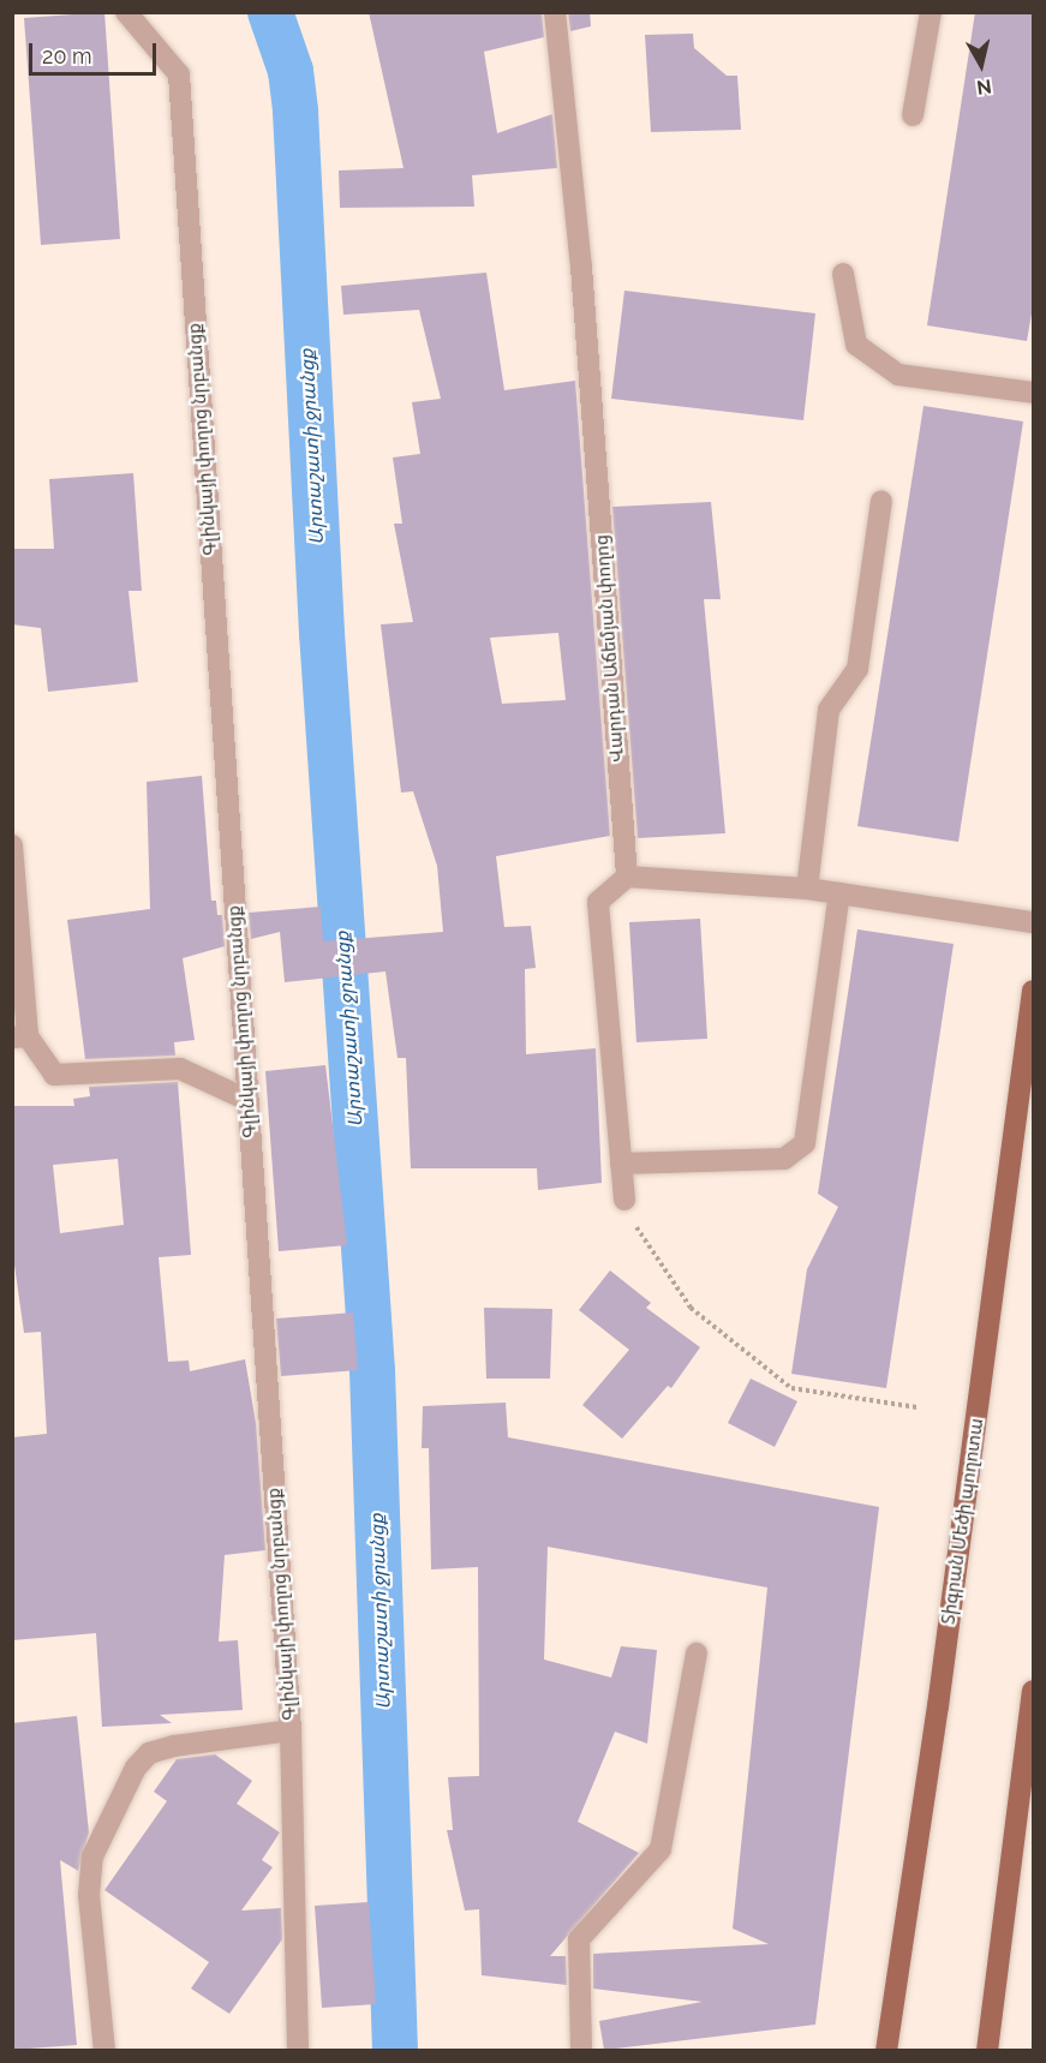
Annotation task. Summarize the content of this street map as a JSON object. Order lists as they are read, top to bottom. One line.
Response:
{"streets":{"main road":["Տիգրան Մեծի պողոտա"],"street":["Գլինկայի փողոց նրբանցք","Վարդան Աճեմյան փողոց"]},"water":["Արտաշատի ջրանցք"],"scale_bar":"20 m","north":"bottom"}
